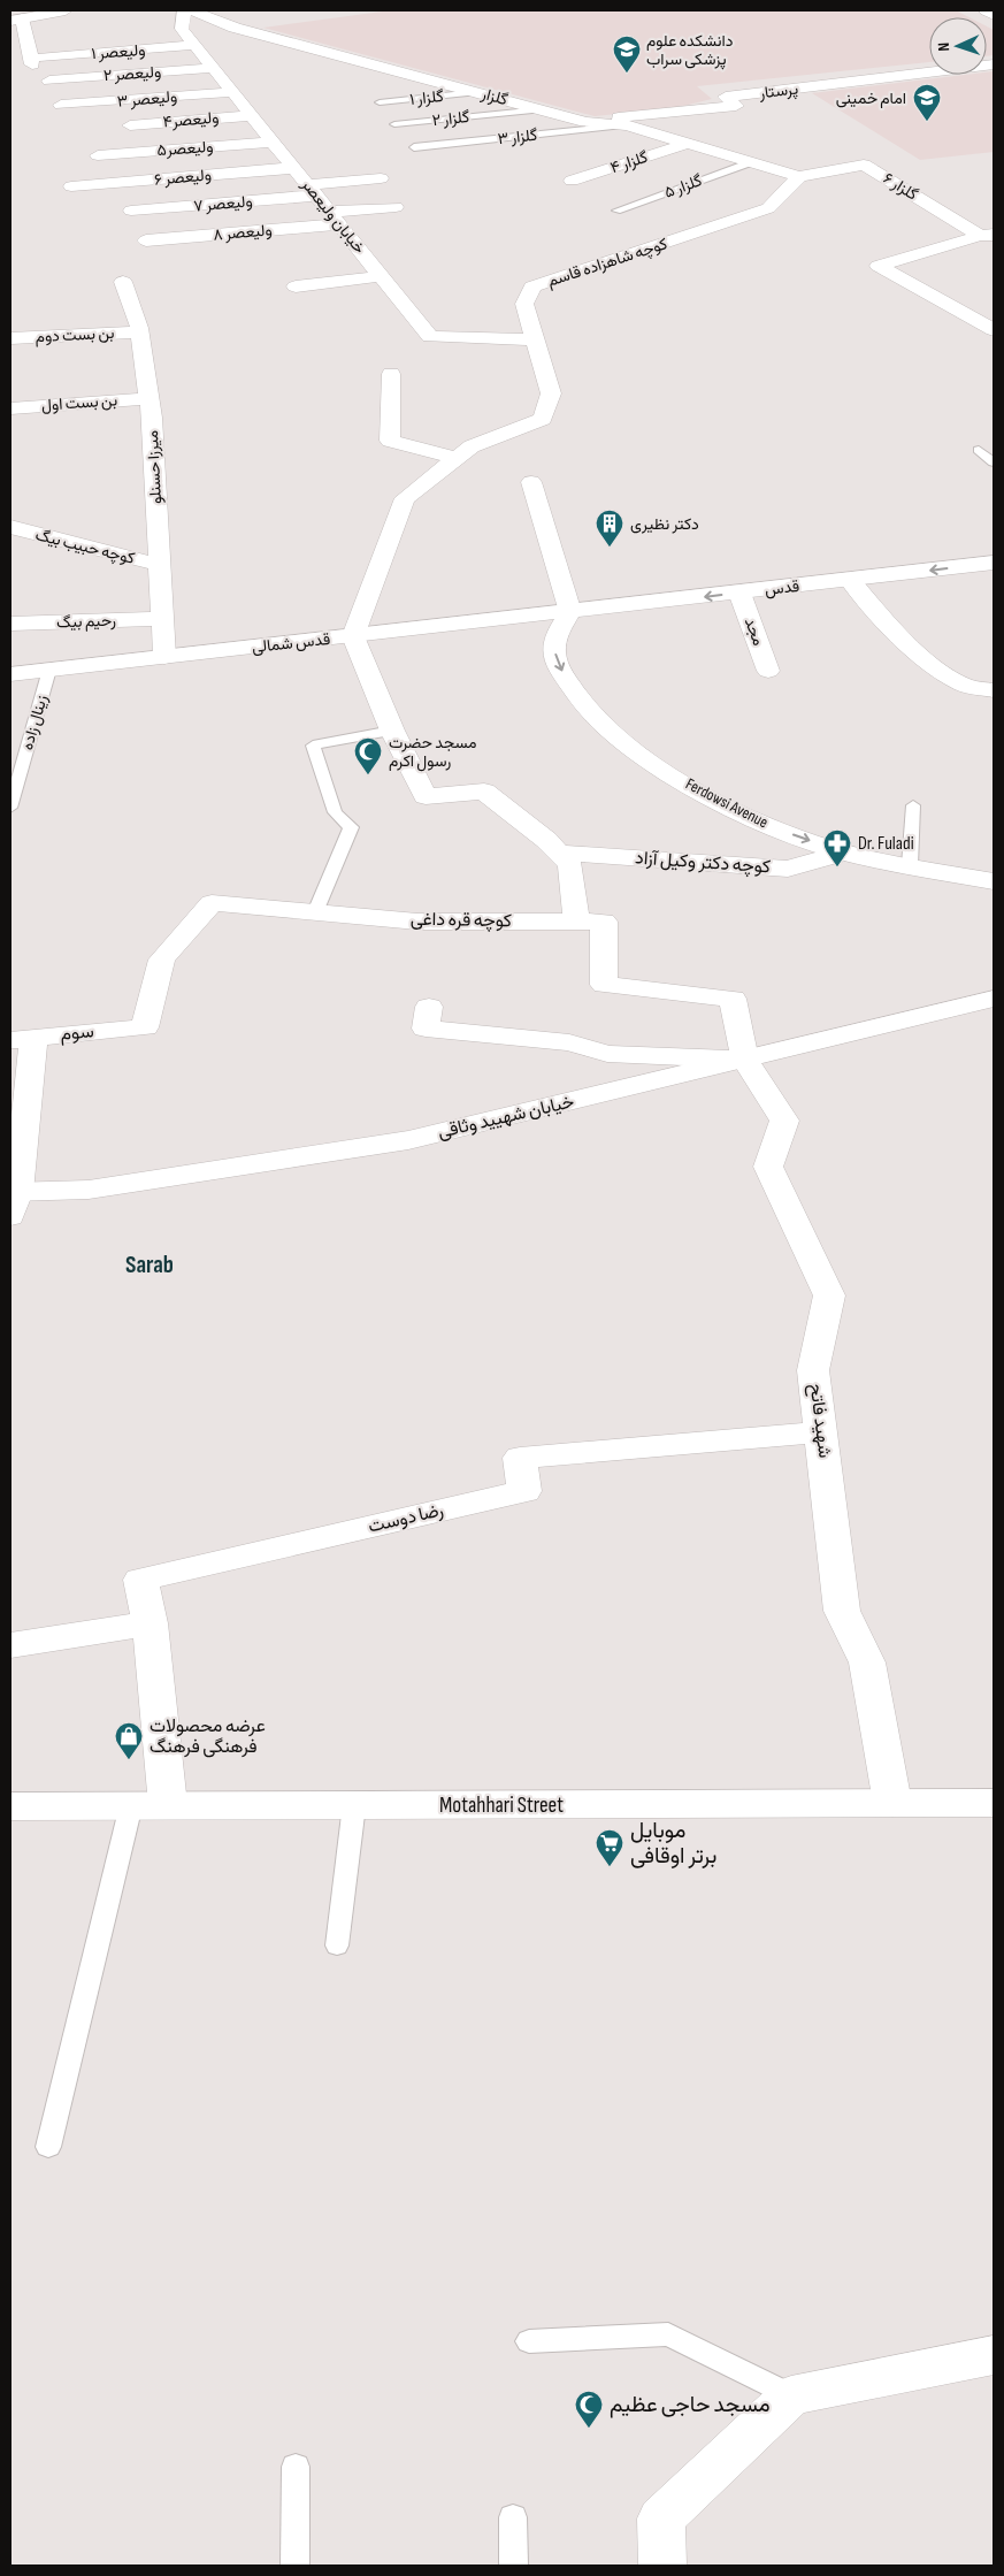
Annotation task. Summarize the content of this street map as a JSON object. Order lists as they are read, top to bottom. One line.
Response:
{"streets":{"street":["ولیعصر ۱","ولیعصر ۲","پرستار","گلزار","ولیعصر ۳","ولیعصر۴","ولیعصر۵","گلزار ۴","ولیعصر ۶","گلزار ۶","ولیعصر ۷","خیابان ولیعصر","ولیعصر ۸","کوچه شاهزاده قاسم","بن بست دوم","بن بست اول","میرزا حسنلو","کوچه حبیب بیگ","قدس","رحیم بیگ","مجد","قدس شمالی","Ferdowsi Avenue","کوچه دکتر وکیل آزاد","کوچه قره داغی","سوم","خیابان شهیید وثاقی","شهید فاتح","رضا دوست","Motahhari Street"],"lane":["گلزار ۱","گلزار ۲","گلزار ۳","گلزار ۵","زینال زاده"]},"crossings":[["ولیعصر ۱","خیابان ولیعصر"],["ولیعصر ۲","خیابان ولیعصر"],["پرستار","گلزار"],["گلزار","گلزار ۱"],["گلزار","گلزار ۲"],["گلزار","گلزار ۳"],["گلزار","گلزار ۴"],["گلزار","گلزار ۵"],["گلزار","گلزار ۶"],["گلزار","کوچه شاهزاده قاسم"],["ولیعصر ۳","خیابان ولیعصر"],["ولیعصر۴","خیابان ولیعصر"],["ولیعصر۵","خیابان ولیعصر"],["ولیعصر ۶","خیابان ولیعصر"],["گلزار ۶","کوچه شاهزاده قاسم"],["ولیعصر ۷","خیابان ولیعصر"],["خیابان ولیعصر","ولیعصر ۸"],["خیابان ولیعصر","کوچه شاهزاده قاسم"],["کوچه شاهزاده قاسم","قدس شمالی"],["بن بست دوم","میرزا حسنلو"],["بن بست اول","میرزا حسنلو"],["میرزا حسنلو","کوچه حبیب بیگ"],["میرزا حسنلو","رحیم بیگ"],["میرزا حسنلو","قدس شمالی"],["قدس","مجد"],["قدس","قدس شمالی"],["قدس","Ferdowsi Avenue"],["قدس شمالی","زینال زاده"],["قدس شمالی","Ferdowsi Avenue"],["Ferdowsi Avenue","کوچه دکتر وکیل آزاد"],["کوچه قره داغی","سوم"],["کوچه قره داغی","خیابان شهیید وثاقی"],["کوچه قره داغی","شهید فاتح"],["خیابان شهیید وثاقی","شهید فاتح"],["شهید فاتح","رضا دوست"],["شهید فاتح","Motahhari Street"]],"one_way":["قدس","Ferdowsi Avenue"],"districts":["Sarab"],"places":{"school or university":["دانشکده علوم پزشکی سراب","امام خمینی"],"building":["دکتر نظیری"],"mosque":["مسجد حضرت رسول اکرم","مسجد حاجی عظیم"],"pharmacy":["Dr. Fuladi"],"shop":["عرضه محصولات فرهنگی فرهنگ"],"supermarket":["موبایل برتر اوقافی"]},"north":"left"}
